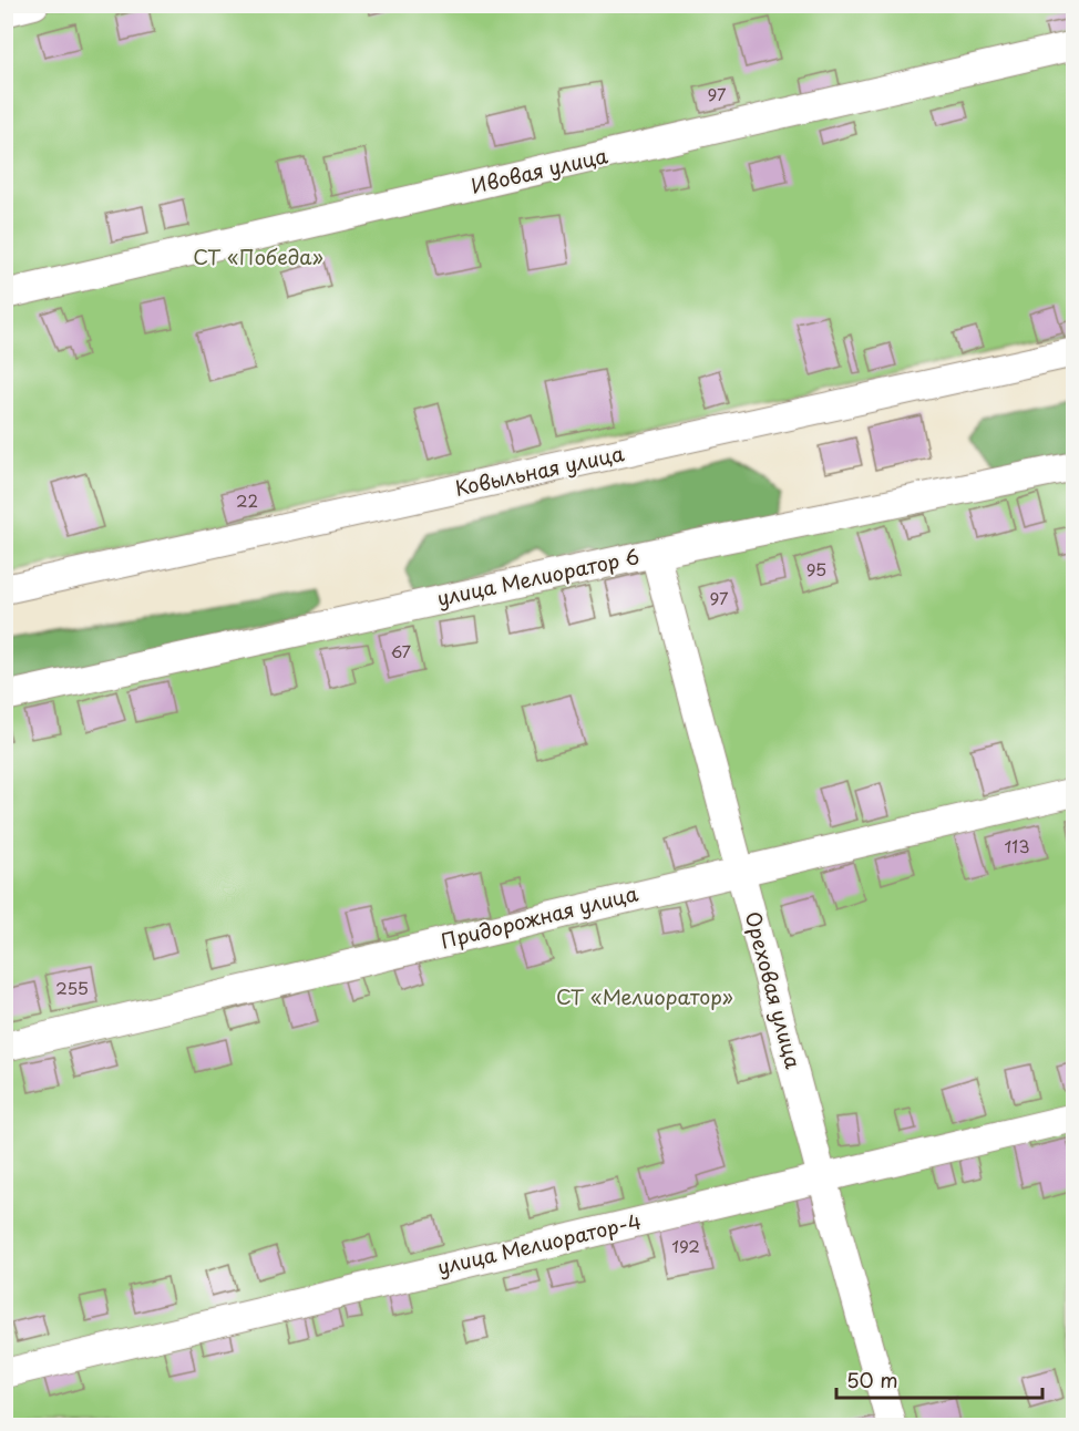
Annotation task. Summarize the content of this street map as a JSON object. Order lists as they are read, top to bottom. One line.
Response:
{"streets":{"street":["Ивовая улица","Ковыльная улица","улица Мелиоратор 6","Придорожная улица","Ореховая улица","улица Мелиоратор-4"]},"crossings":[["улица Мелиоратор 6","Ореховая улица"],["Придорожная улица","Ореховая улица"],["Ореховая улица","улица Мелиоратор-4"]],"parks":["СТ «Победа»","СТ «Мелиоратор»"],"house_numbers":["97","22","95","97","67","113","255","192"],"scale_bar":"50 m"}
